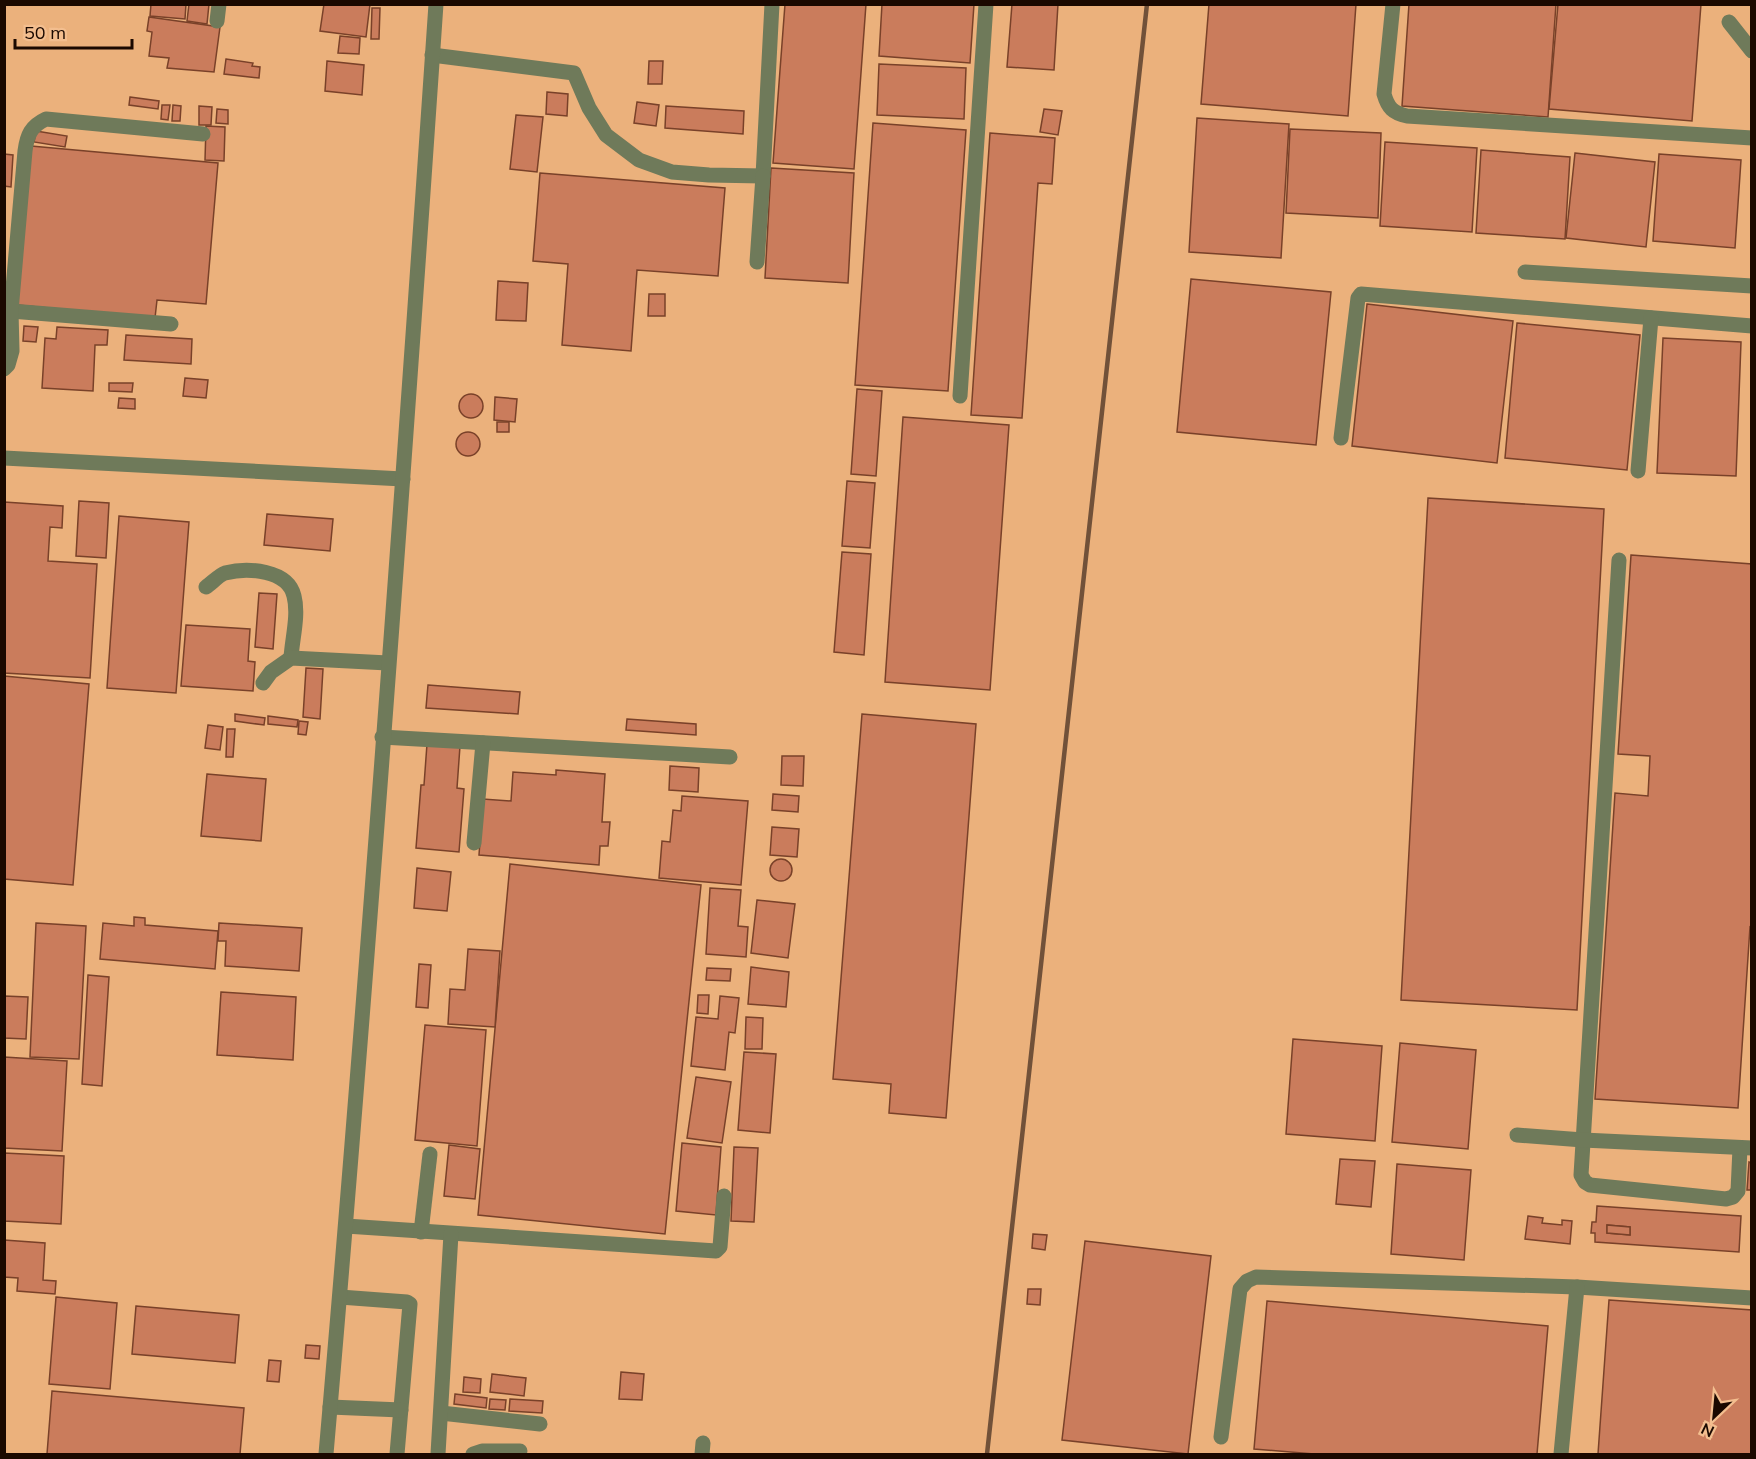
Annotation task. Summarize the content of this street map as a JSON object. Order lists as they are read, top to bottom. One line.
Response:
{"scale_bar":"50 m","north":"bottom left"}
